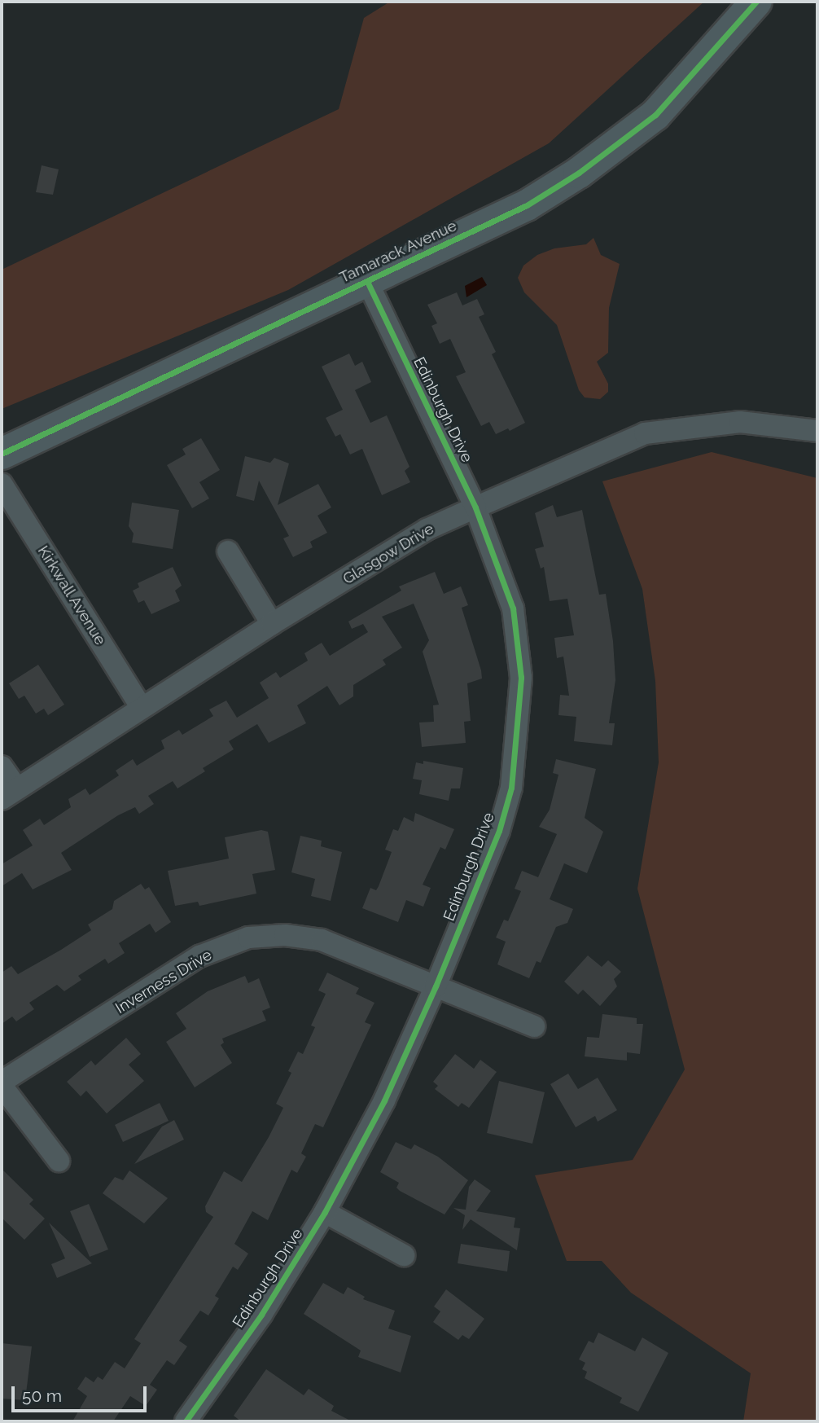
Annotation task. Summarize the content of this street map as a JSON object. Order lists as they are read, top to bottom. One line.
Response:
{"streets":{"main road":["Tamarack Avenue"],"street":["Edinburgh Drive","Glasgow Drive","Kirkwall Avenue","Inverness Drive"]},"crossings":[["Tamarack Avenue","Edinburgh Drive"],["Edinburgh Drive","Glasgow Drive"],["Edinburgh Drive","Inverness Drive"],["Glasgow Drive","Kirkwall Avenue"]],"scale_bar":"50 m"}
